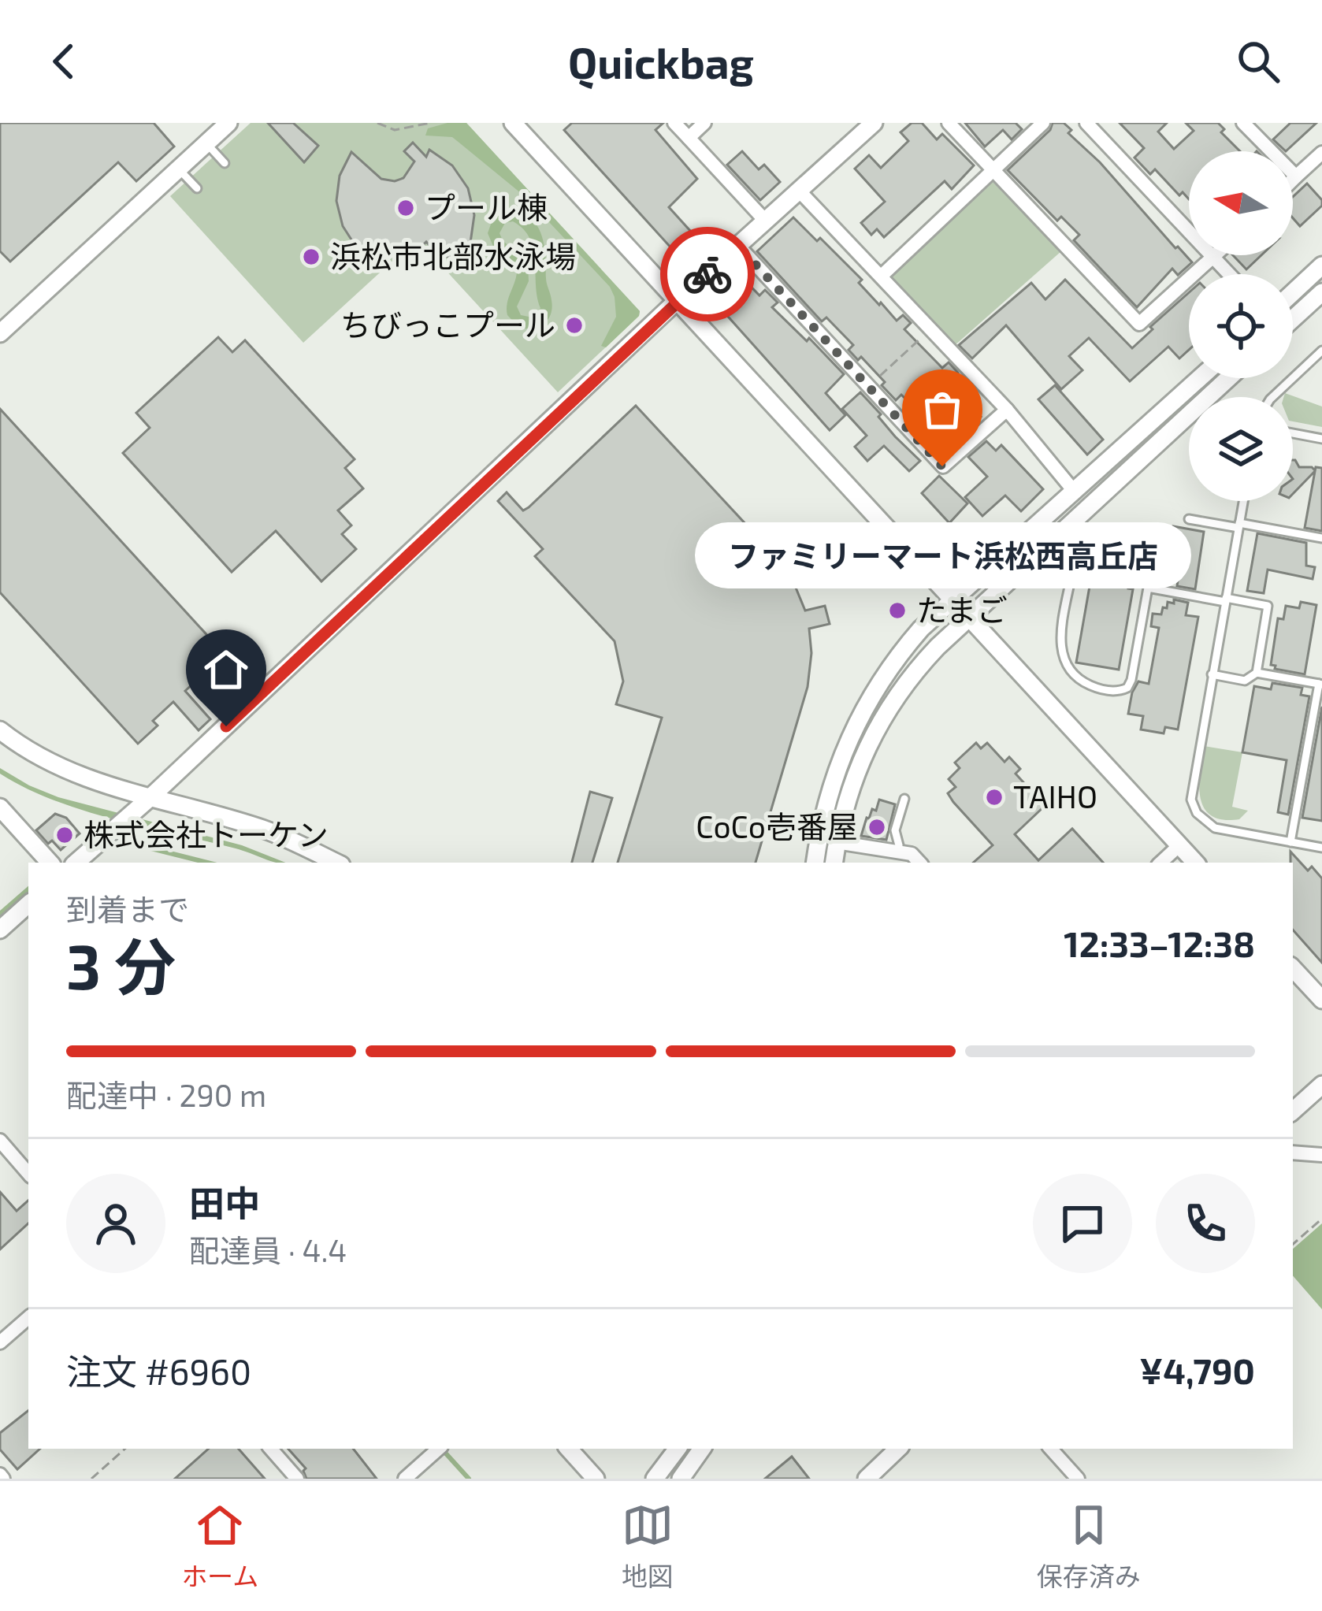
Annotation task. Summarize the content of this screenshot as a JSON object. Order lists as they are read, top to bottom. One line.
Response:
{"places":["プール棟","浜松市北部水泳場","ちびっこプール","ファミリーマート浜松西高丘店","たまご","TAIHO","CoCo壱番屋","株式会社トーケン"],"north":"left","page":{"header":"Quickbag","bubble":"ファミリーマート浜松西高丘店","heading":["3 分","到着まで","12:33–12:38"],"panel":["田中","配達員 · 4.4","注文 #6960","¥4,790"],"bar":"配達中 · 290 m","tabs":["ホーム","地図","保存済み"]}}
